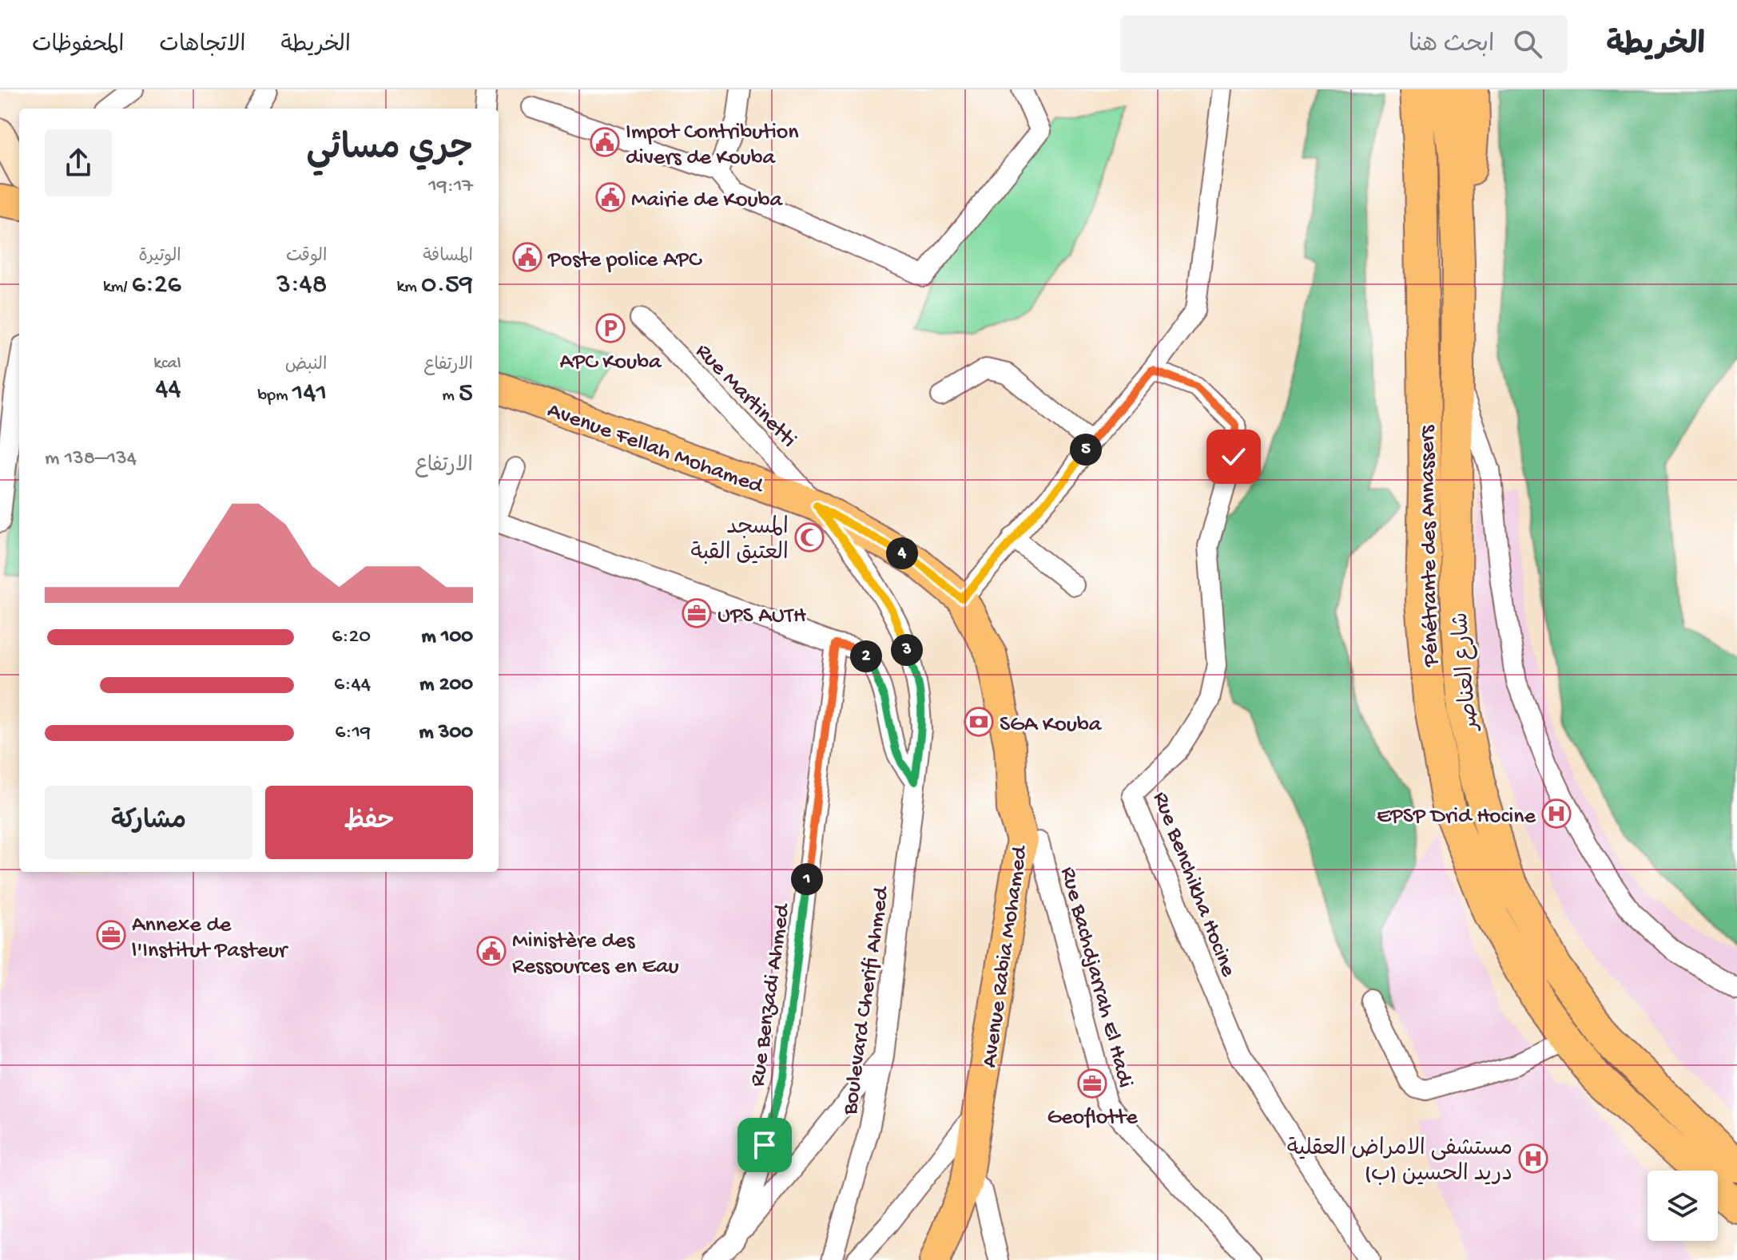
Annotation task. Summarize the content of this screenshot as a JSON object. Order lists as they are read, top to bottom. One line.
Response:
{"streets":{"highway":["Pénétrante des Annassers","شارع العناصر"],"main road":["Avenue Fellah Mohamed","Avenue Rabia Mohamed"],"street":["Rue Martinetti","Rue Benchikha Hocine","Rue Bachdjarrah El Hadi","Rue Benzadi Ahmed","Boulevard Cherifi Ahmed"]},"crossings":[["Rue Martinetti","Avenue Fellah Mohamed"],["Rue Martinetti","Avenue Rabia Mohamed"],["Rue Martinetti","Boulevard Cherifi Ahmed"],["Avenue Fellah Mohamed","Avenue Rabia Mohamed"]],"places":{"public building":["Impot Contribution divers de Kouba","Mairie de Kouba","Poste police APC","Ministère des Ressources en Eau"],"parking":["APC Kouba"],"mosque":["المسجد العتيق القبة"],"office":["UPS AUTH","Annexe de l'Institut Pasteur","Geoflotte"],"bank":["SGA Kouba"],"hospital":["EPSP Drid Hocine","مستشفى الامراض العقلية دريد الحسين (ب)"]},"page":{"header":"الخريطة","search":"ابحث هنا","nav":["الخريطة","الاتجاهات","المحفوظات"],"heading":["جري مسائي","19:17"],"stats":[["المسافة","0.59 km"],["الوقت","3:48"],["الوتيرة","6:26 /km"],["الارتفاع","5 m"],["النبض","141 bpm"],["kcal","44"]],"pins":["5","4","3","2","1"],"chart":["الارتفاع","134–138 m"],"list":[{"name":"100 m","note":"6:20"},{"name":"200 m","note":"6:44"},{"name":"300 m","note":"6:19"}],"buttons":["حفظ","مشاركة"]}}
